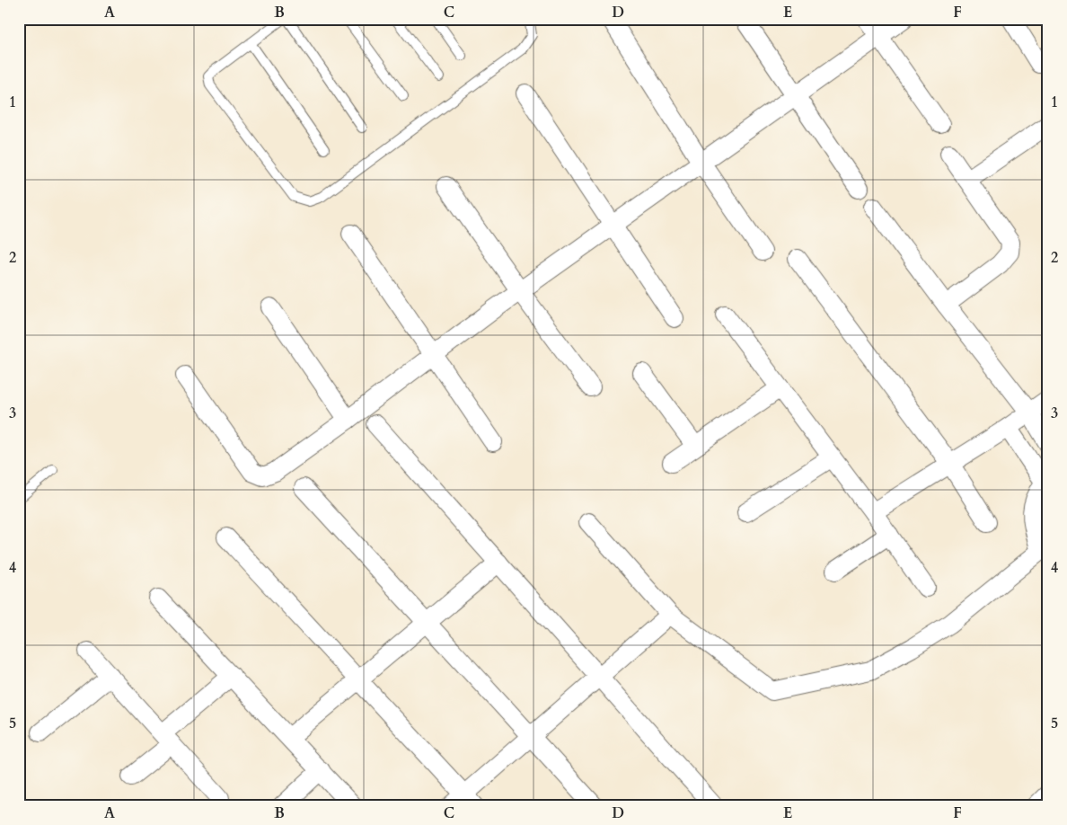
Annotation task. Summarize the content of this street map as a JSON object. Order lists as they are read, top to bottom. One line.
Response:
{"grid":{"columns":["A","B","C","D","E","F"],"rows":["1","2","3","4","5"]}}
